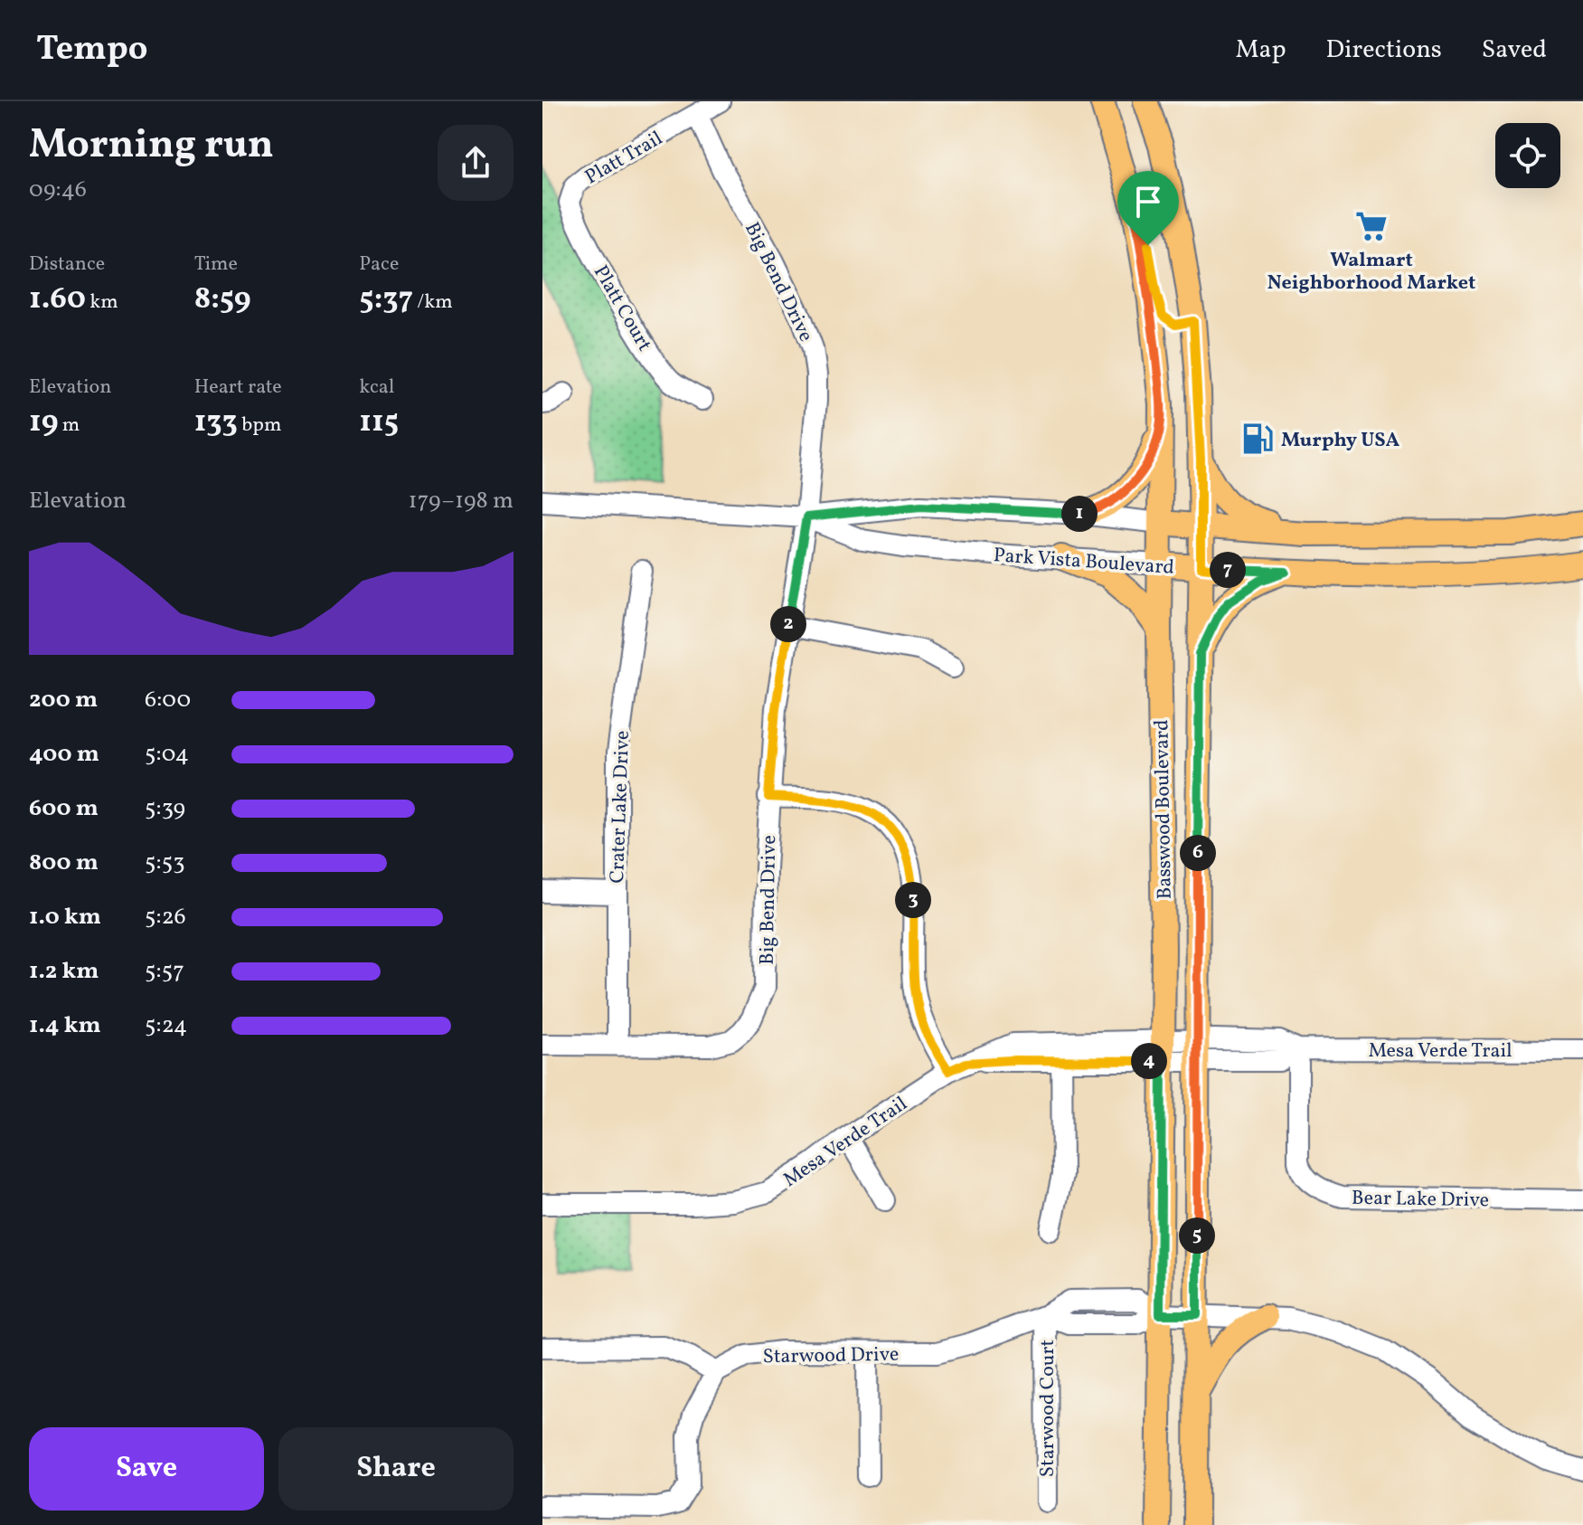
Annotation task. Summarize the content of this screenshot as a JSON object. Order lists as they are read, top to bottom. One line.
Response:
{"streets":{"main road":["Park Vista Boulevard","Basswood Boulevard"],"street":["Platt Trail","Big Bend Drive","Platt Court","Crater Lake Drive","Mesa Verde Trail","Bear Lake Drive","Starwood Drive","Starwood Court"]},"crossings":[["Platt Trail","Big Bend Drive"],["Platt Trail","Platt Court"],["Big Bend Drive","Park Vista Boulevard"],["Big Bend Drive","Crater Lake Drive"],["Park Vista Boulevard","Basswood Boulevard"],["Basswood Boulevard","Mesa Verde Trail"],["Mesa Verde Trail","Bear Lake Drive"],["Starwood Drive","Starwood Court"]],"places":{"supermarket":["Walmart Neighborhood Market"],"fuel station":["Murphy USA"]},"page":{"header":"Tempo","nav":["Map","Directions","Saved"],"heading":["Morning run","09:46"],"stats":[["Distance","1.60 km"],["Time","8:59"],["Pace","5:37 /km"],["Elevation","19 m"],["Heart rate","133 bpm"],["kcal","115"]],"chart":["Elevation","179–198 m"],"pins":["1","7","2","6","3","4","5"],"list":[{"name":"200 m","note":"6:00"},{"name":"400 m","note":"5:04"},{"name":"600 m","note":"5:39"},{"name":"800 m","note":"5:53"},{"name":"1.0 km","note":"5:26"},{"name":"1.2 km","note":"5:57"},{"name":"1.4 km","note":"5:24"}],"buttons":["Save","Share"]}}
